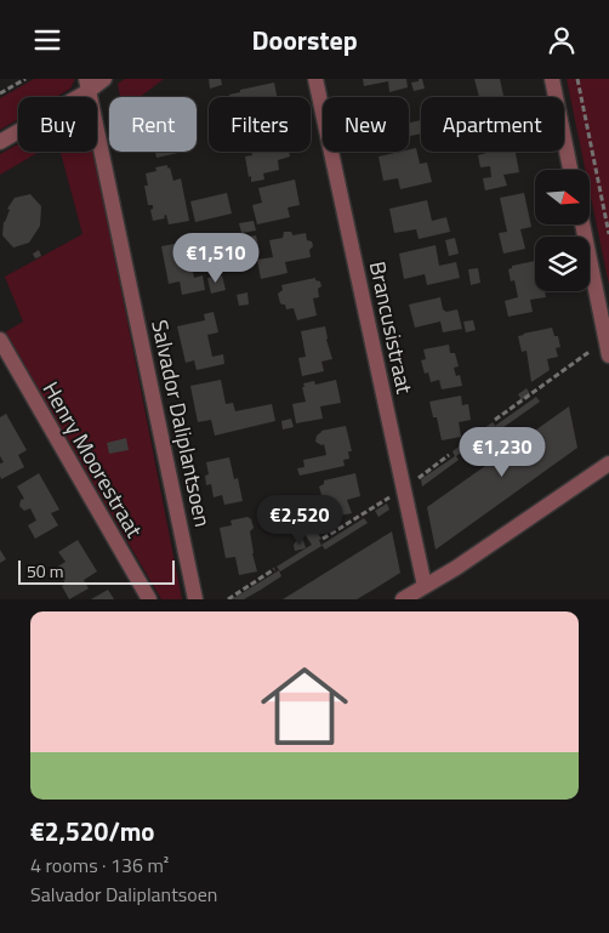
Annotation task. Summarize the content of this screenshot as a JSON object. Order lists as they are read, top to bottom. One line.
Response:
{"streets":{"street":["Brancusistraat","Salvador Daliplantsoen","Henry Moorestraat"]},"scale_bar":"50 m","north":"right","page":{"header":"Doorstep","chip":["Buy","Rent","Filters","New","Apartment"],"price":["€1,510","€1,230","€2,520"],"scale":"50 m","list":[{"name":"€2,520/mo","note":"4 rooms · 136 m² · Salvador Daliplantsoen"}]}}
